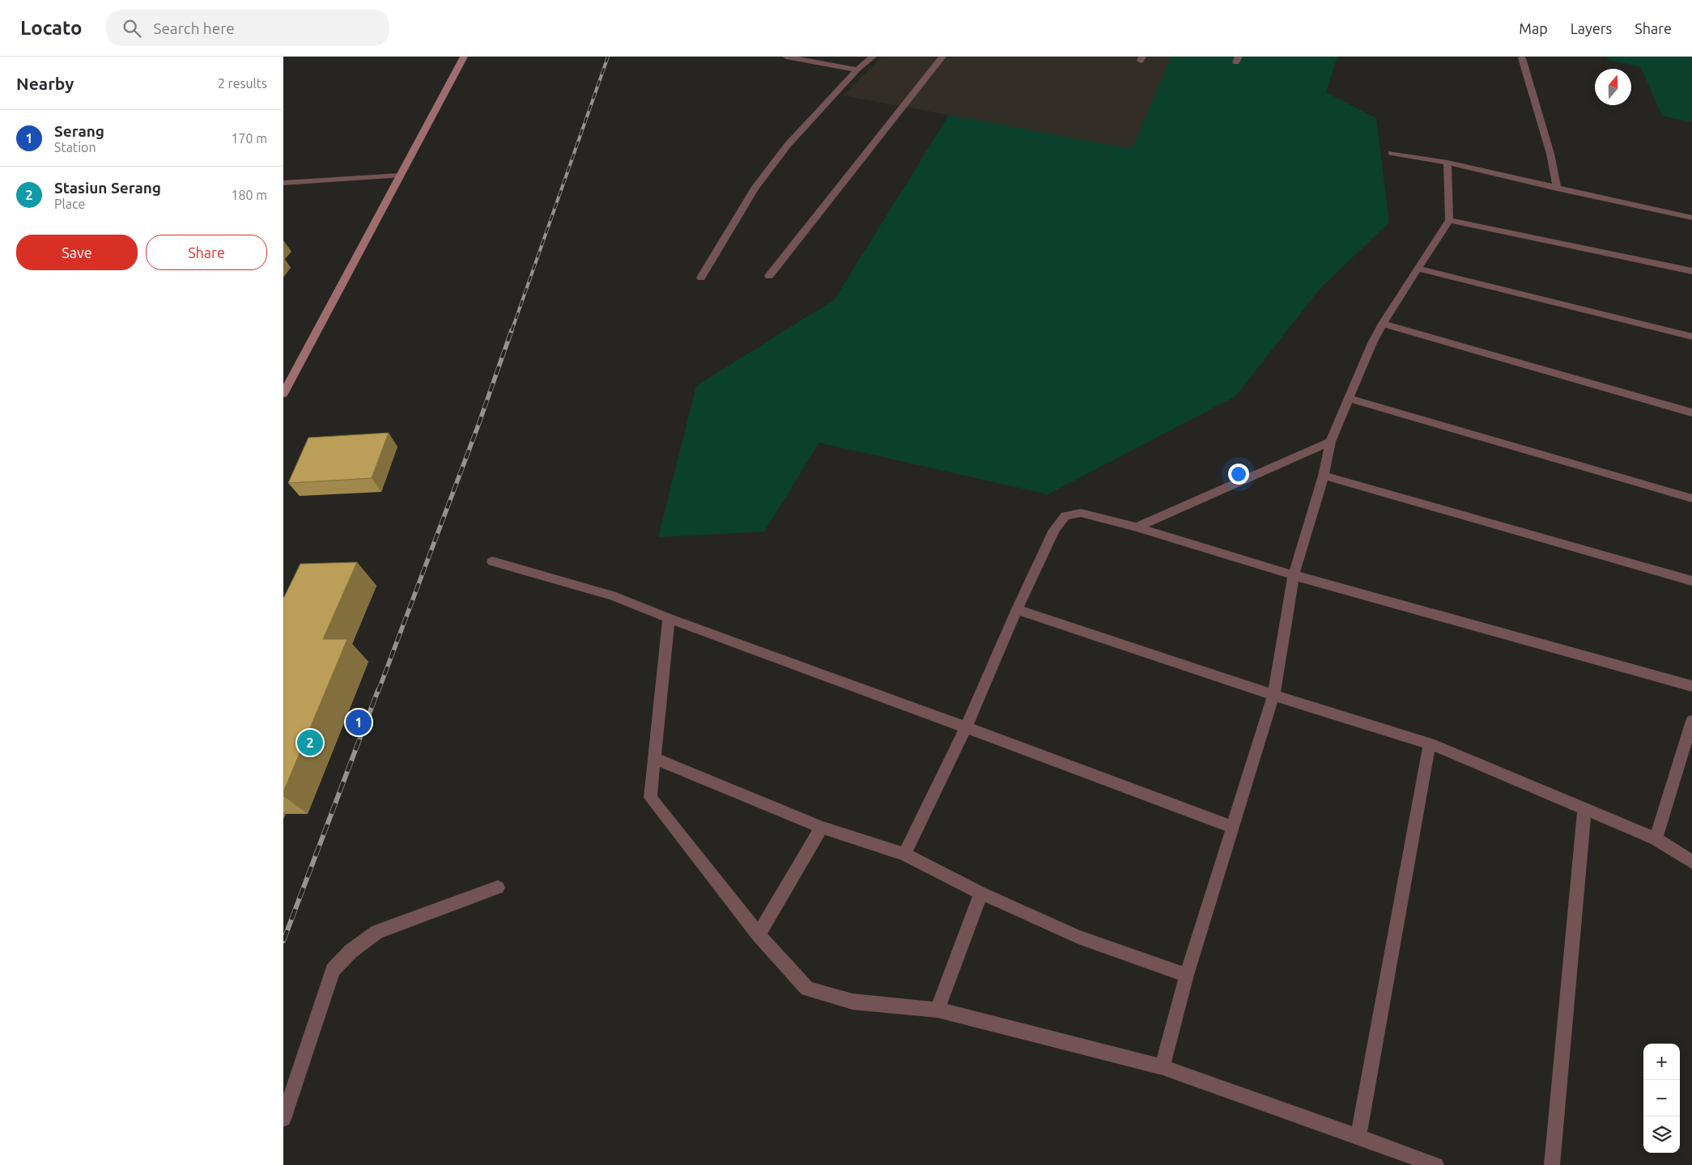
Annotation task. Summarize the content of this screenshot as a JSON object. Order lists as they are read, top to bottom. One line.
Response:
{"north":"top","page":{"header":"Locato","search":"Search here","nav":["Map","Layers","Share"],"heading":["Nearby","2 results"],"list":[{"mark":"1","name":"Serang","note":"Station","value":"170 m"},{"mark":"2","name":"Stasiun Serang","note":"Place","value":"180 m"}],"buttons":["Save","Share"],"pins":["1","2"],"map_buttons":["+","−"]}}
